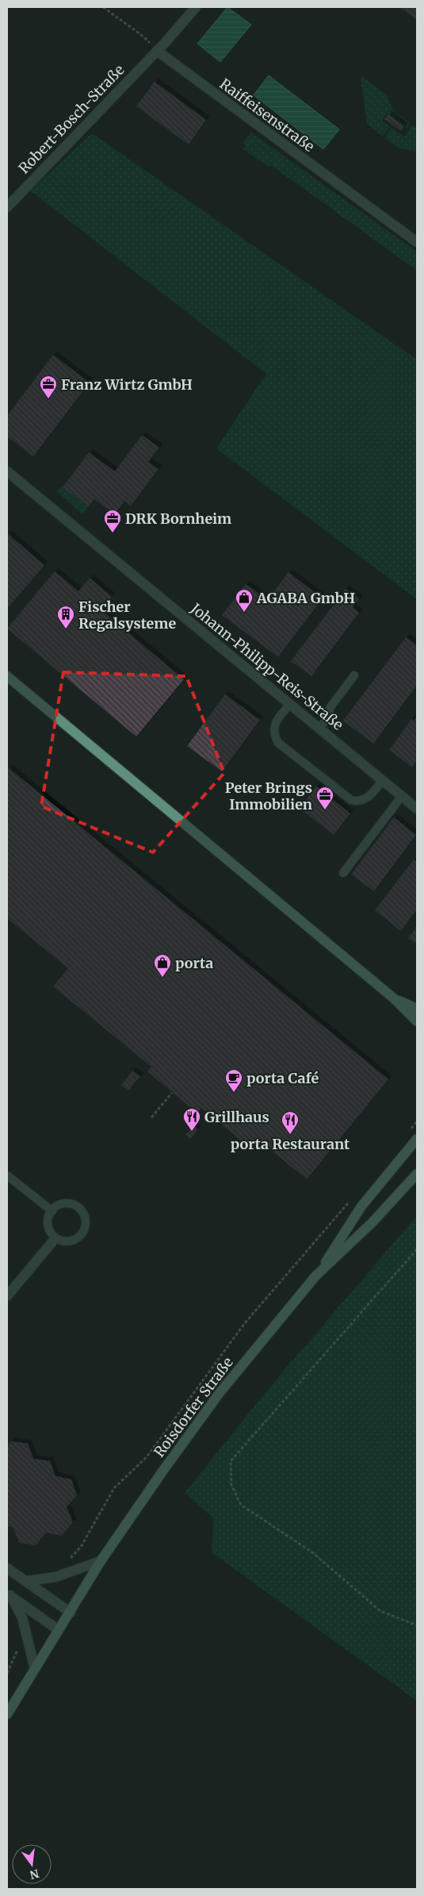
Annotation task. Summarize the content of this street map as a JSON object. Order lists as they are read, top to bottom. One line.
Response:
{"streets":{"main road":["Roisdorfer Straße"],"street":["Raiffeisenstraße","Robert-Bosch-Straße","Johann-Philipp-Reis-Straße"]},"crossings":[["Raiffeisenstraße","Robert-Bosch-Straße"]],"places":{"office":["Franz Wirtz GmbH","DRK Bornheim","Peter Brings Immobilien"],"shop":["AGABA GmbH","porta"],"building":["Fischer Regalsysteme"],"cafe":["porta Café"],"restaurant":["Grillhaus","porta Restaurant"]},"north":"bottom"}
